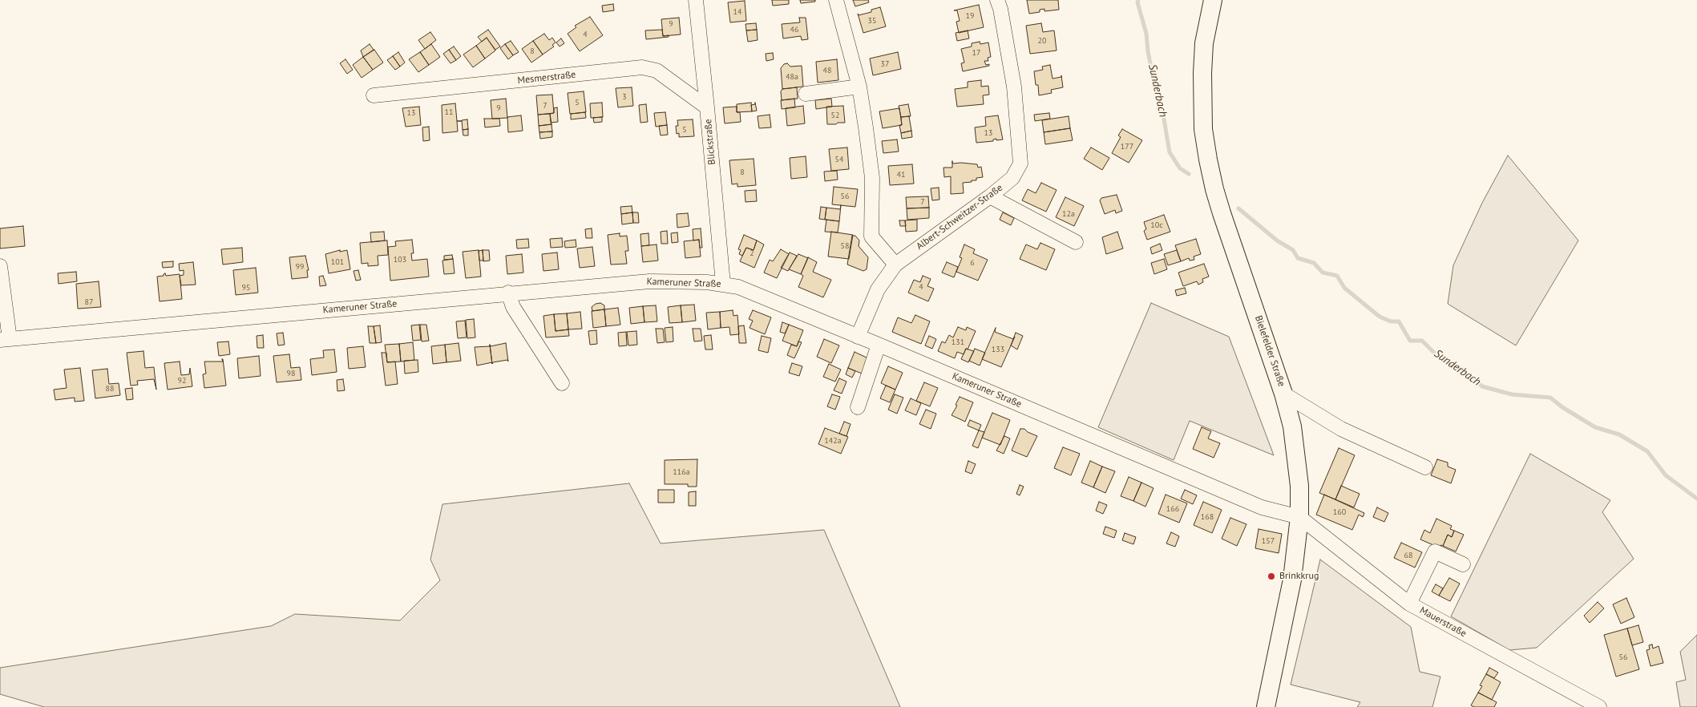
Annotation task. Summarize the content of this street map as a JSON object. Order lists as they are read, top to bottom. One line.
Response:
{"streets":{"main road":["Bielefelder Straße"],"street":["Mesmerstraße","Blickstraße","Albert-Schweitzer-Straße","Kameruner Straße","Mauerstraße"]},"crossings":[["Mesmerstraße","Blickstraße"],["Blickstraße","Kameruner Straße"],["Albert-Schweitzer-Straße","Kameruner Straße"],["Kameruner Straße","Bielefelder Straße"],["Kameruner Straße","Mauerstraße"],["Bielefelder Straße","Mauerstraße"]],"water":["Sunderbach"],"places":["Brinkkrug"],"house_numbers":["14","19","35","9","46","4","20","8","17","37","48","48a","3","5","7","9","11","13","52","5","13","177","54","8","41","56","7","12a","10c","58","2","103","101","6","99","4","95","87","131","133","98","92","88","142a","116a","166","160","168","157","68","56"]}
